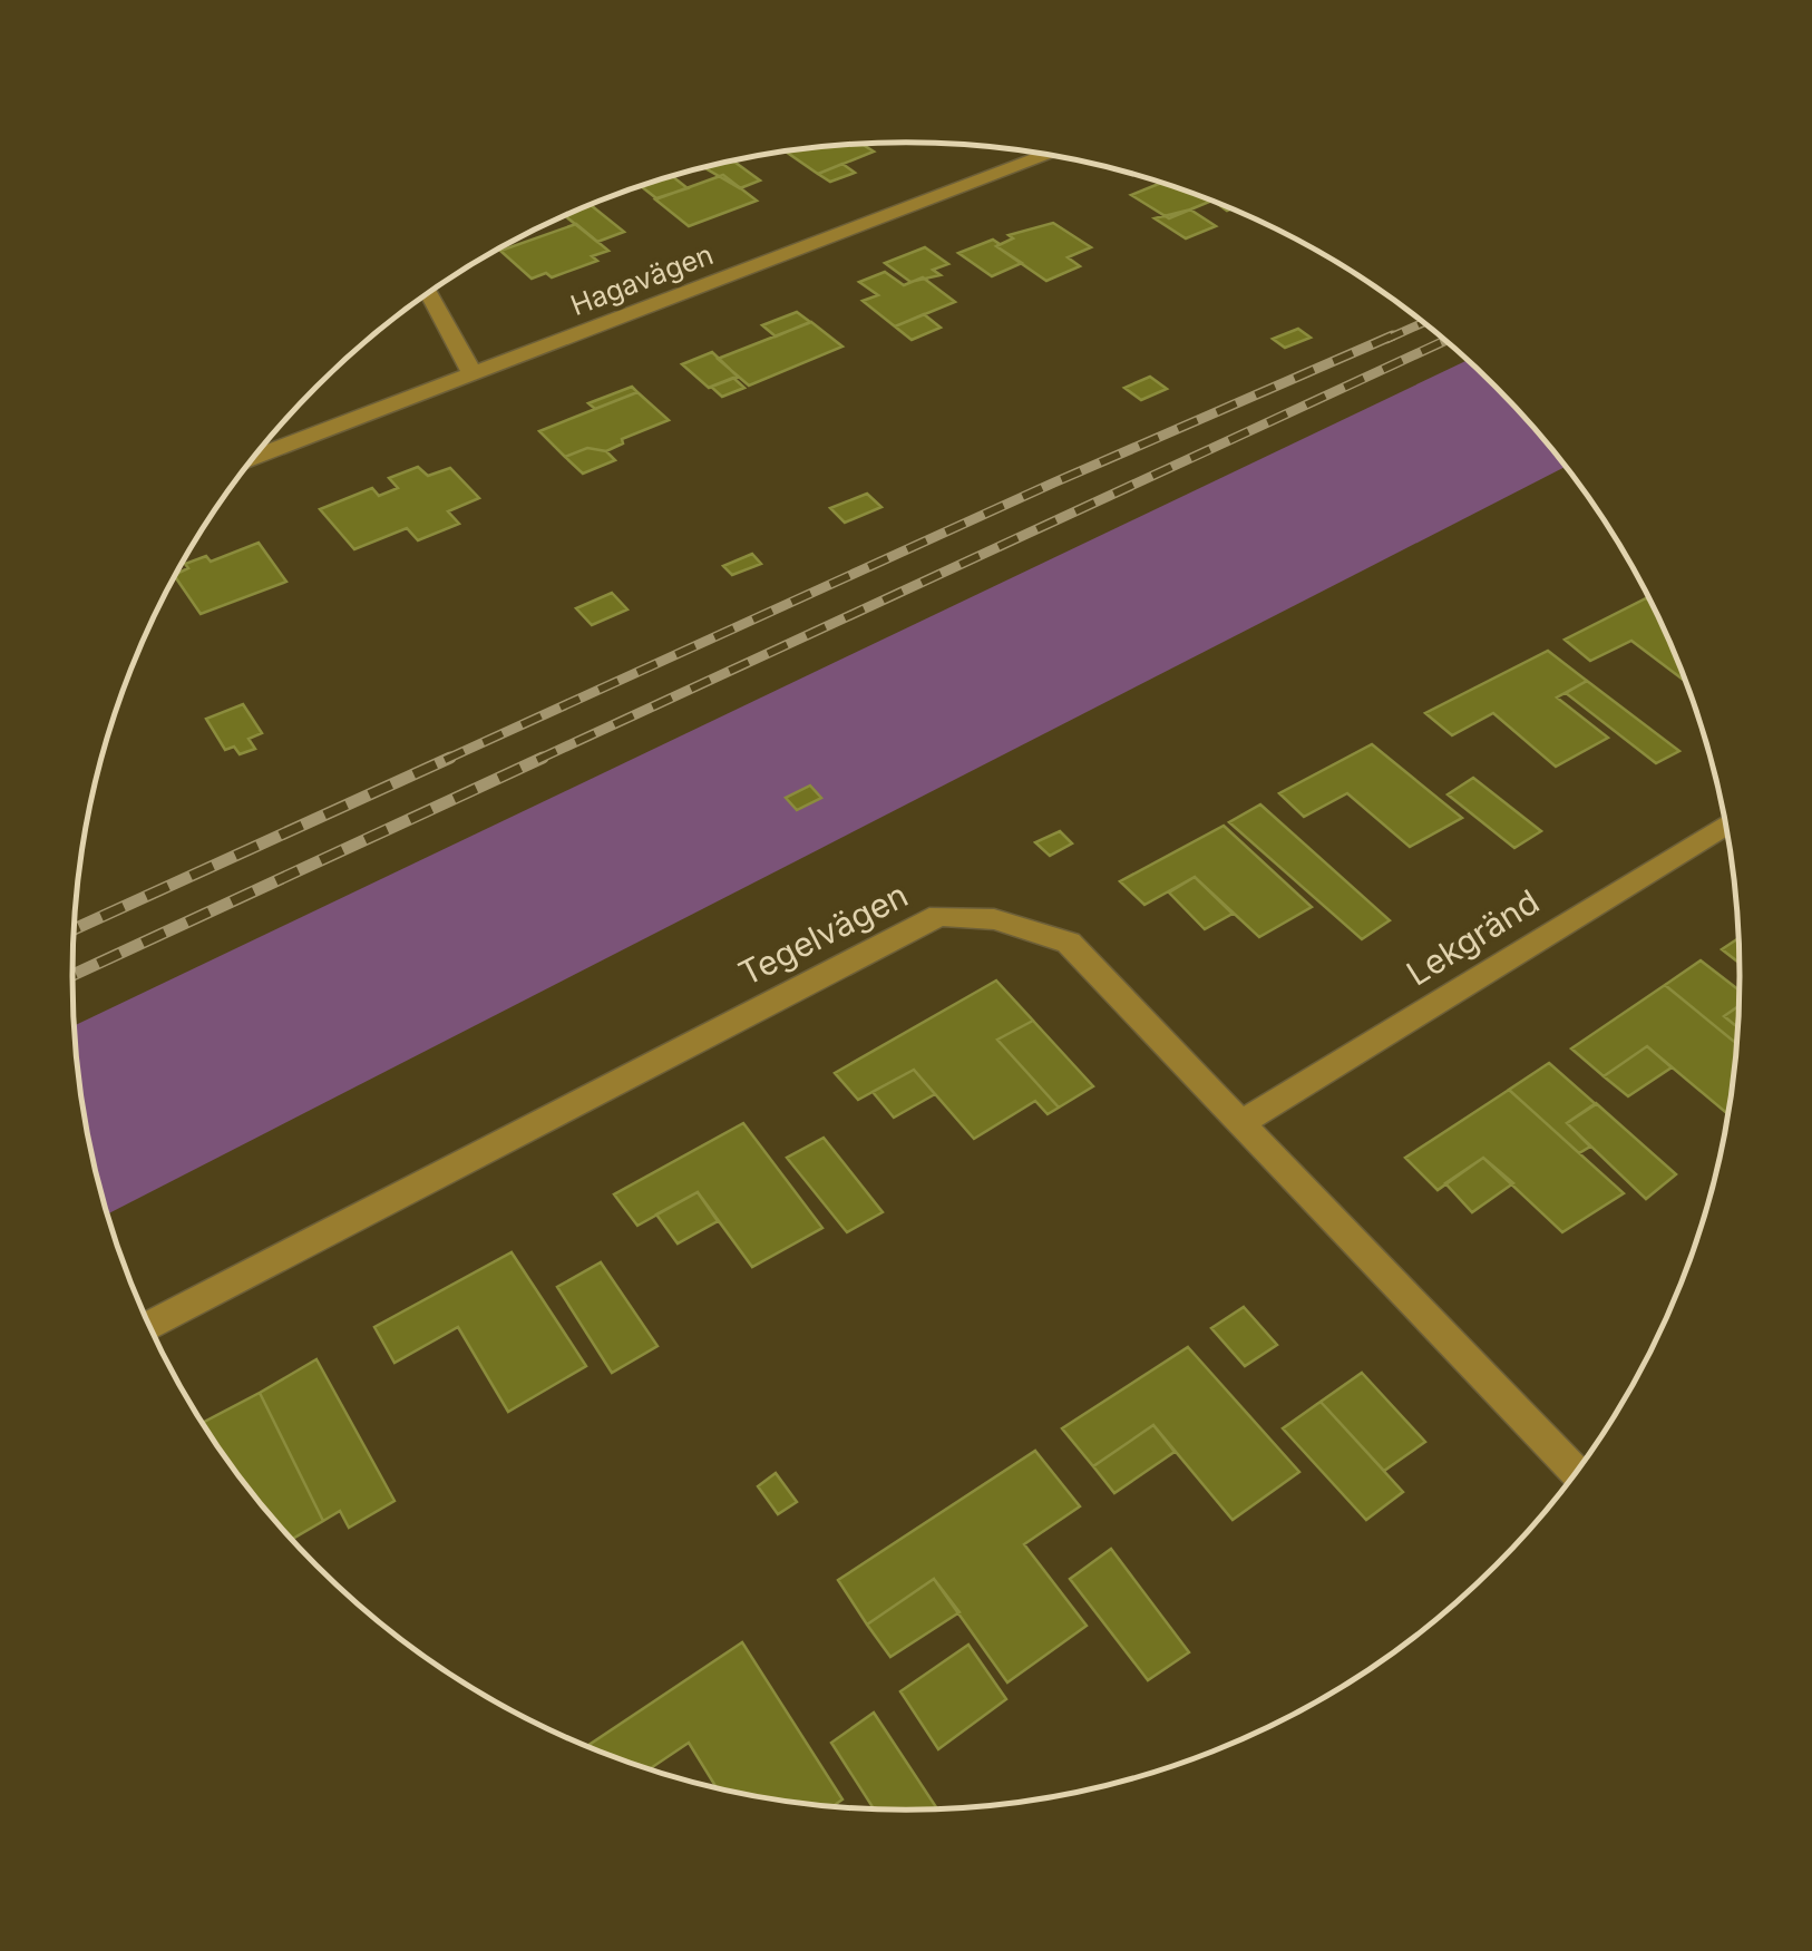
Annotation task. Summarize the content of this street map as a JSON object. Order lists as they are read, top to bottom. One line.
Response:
{"streets":{"street":["Hagavägen","Tegelvägen","Lekgränd"]},"crossings":[["Tegelvägen","Lekgränd"]]}
